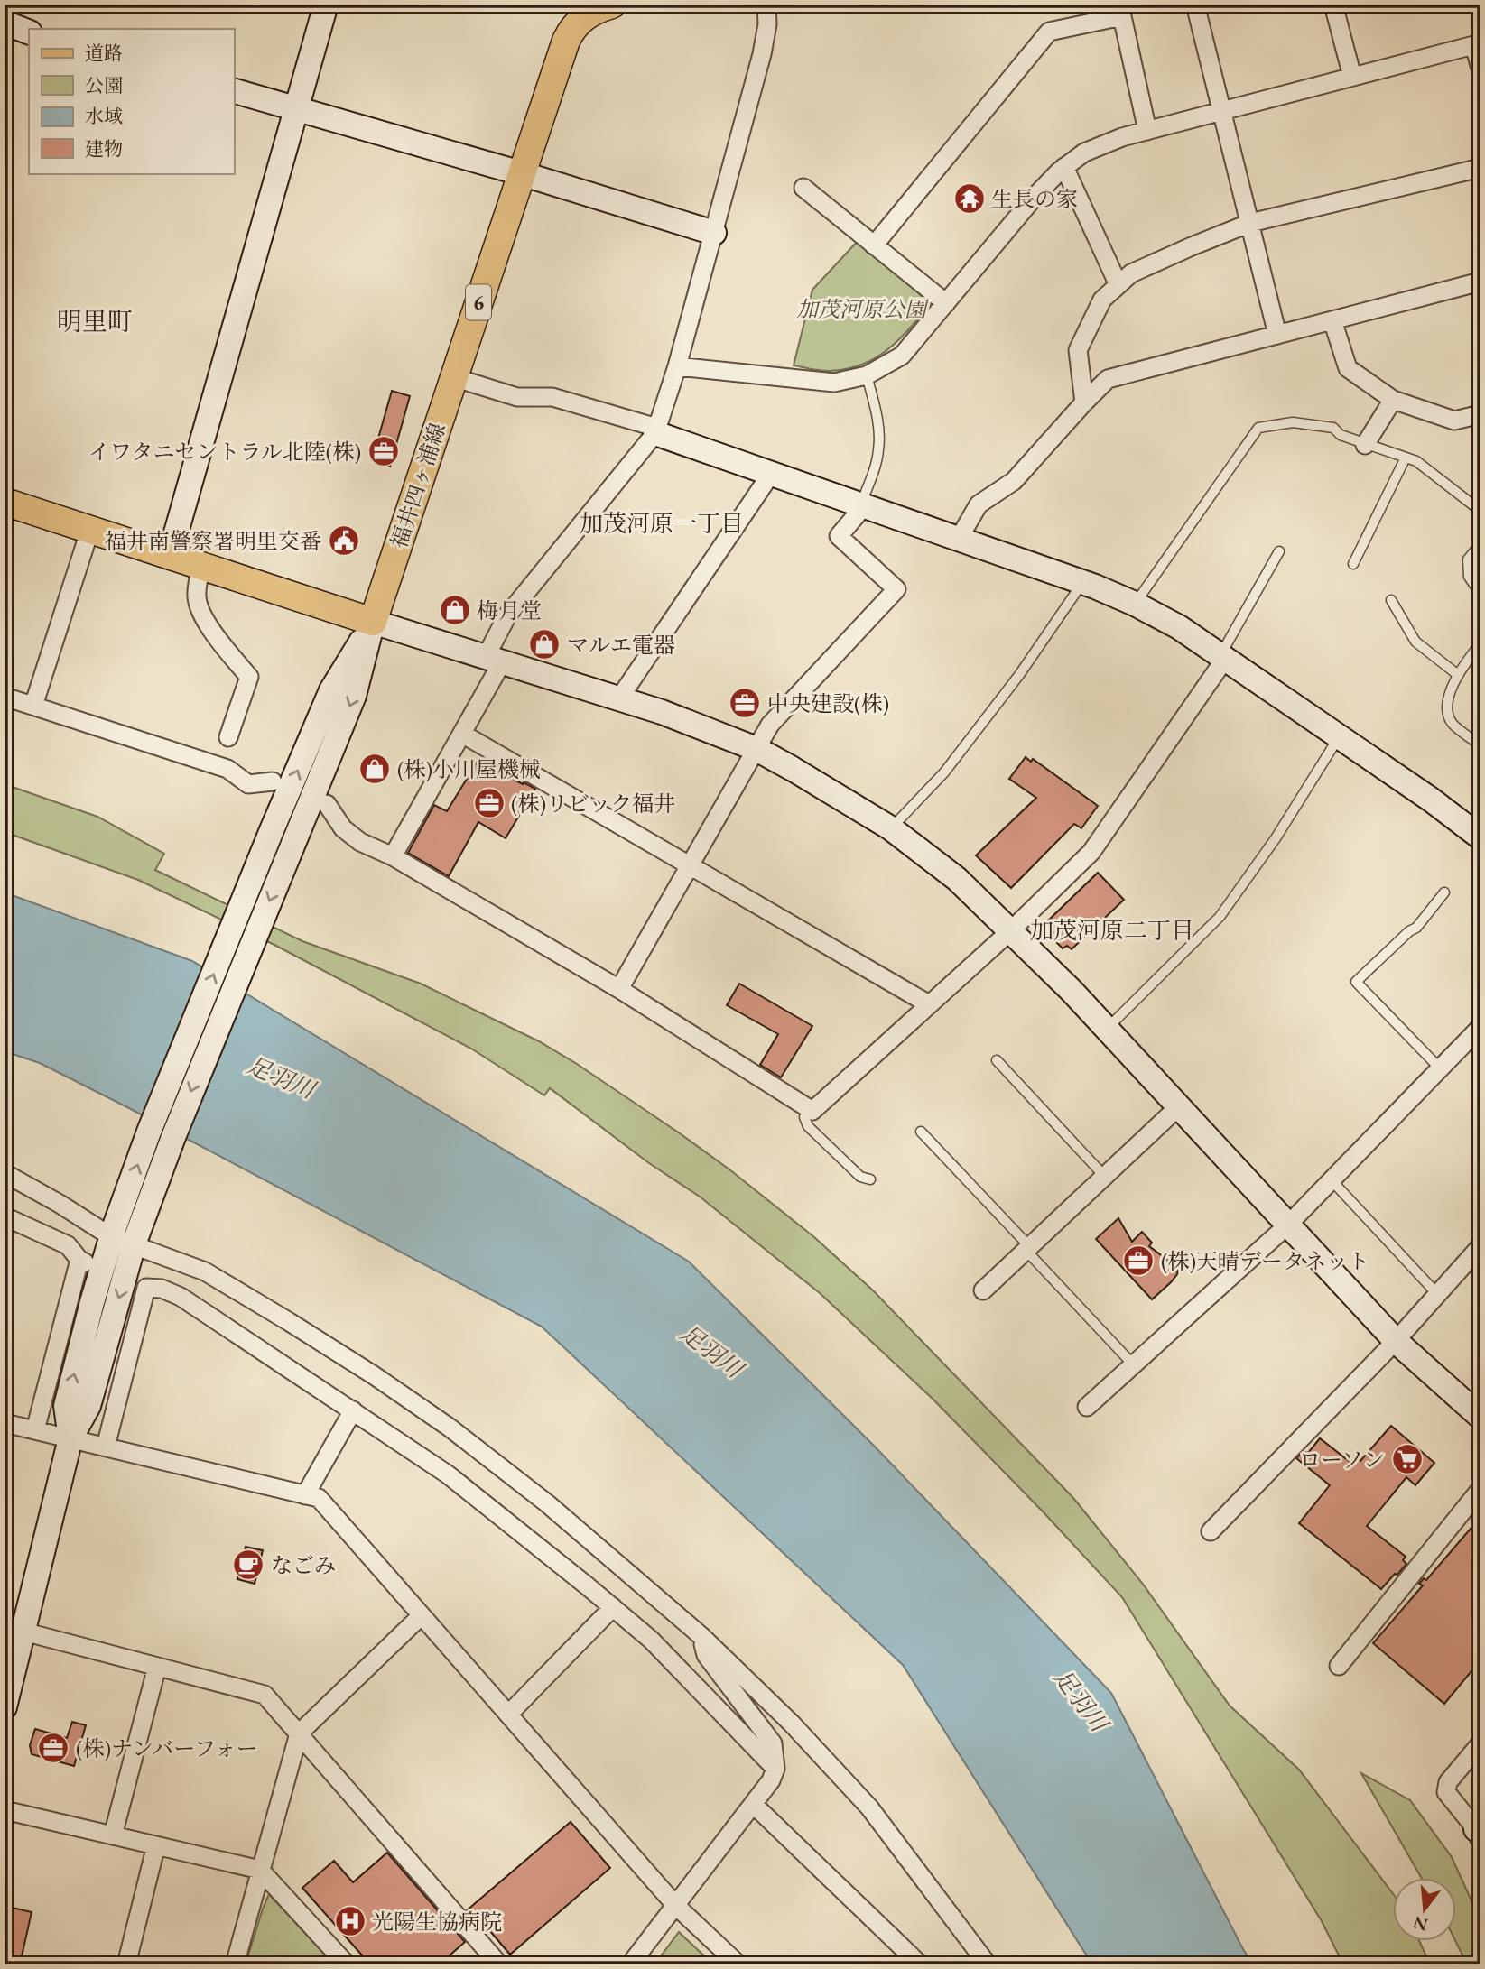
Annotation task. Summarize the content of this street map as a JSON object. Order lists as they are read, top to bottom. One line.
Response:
{"streets":{"main road":["6","福井四ヶ浦線"]},"districts":["明里町","加茂河原一丁目","加茂河原二丁目"],"water":["足羽川"],"parks":["加茂河原公園"],"places":{"temple":["生長の家"],"office":["イワタニセントラル北陸(株)","中央建設(株)","(株)リビック福井","(株)天晴データネット","(株)ナンバーフォー"],"public building":["福井南警察署明里交番"],"shop":["梅月堂","マルエ電器","(株)小川屋機械"],"supermarket":["ローソン"],"cafe":["なごみ"],"hospital":["光陽生協病院"]},"legend":["道路","公園","水域","建物"],"north":"bottom"}
